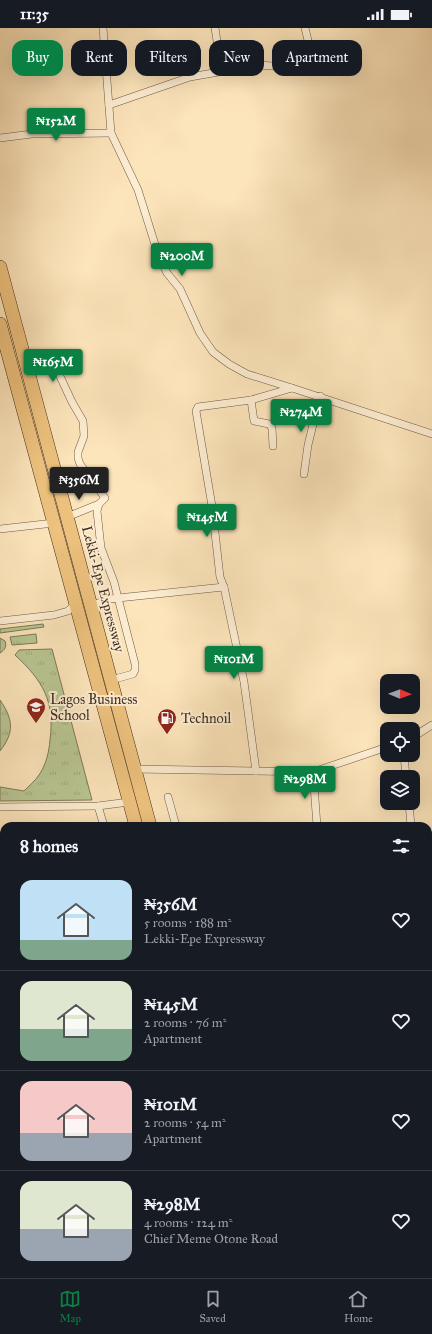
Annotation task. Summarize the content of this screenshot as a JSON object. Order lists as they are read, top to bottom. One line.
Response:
{"streets":{"highway":["Lekki-Epe Expressway"]},"places":{"school or university":["Lagos Business School"],"fuel station":["Technoil"]},"north":"right","page":{"status":"11:35","chip":["Buy","Rent","Filters","New","Apartment"],"price":["₦152M","₦200M","₦165M","₦274M","₦356M","₦145M","₦101M","₦298M"],"heading":"8 homes","list":[{"name":"₦356M","note":"5 rooms · 188 m² · Lekki-Epe Expressway"},{"name":"₦145M","note":"2 rooms · 76 m² · Apartment"},{"name":"₦101M","note":"2 rooms · 54 m² · Apartment"},{"name":"₦298M","note":"4 rooms · 124 m² · Chief Meme Otone Road"}],"tabs":["Map","Saved","Home"]}}
